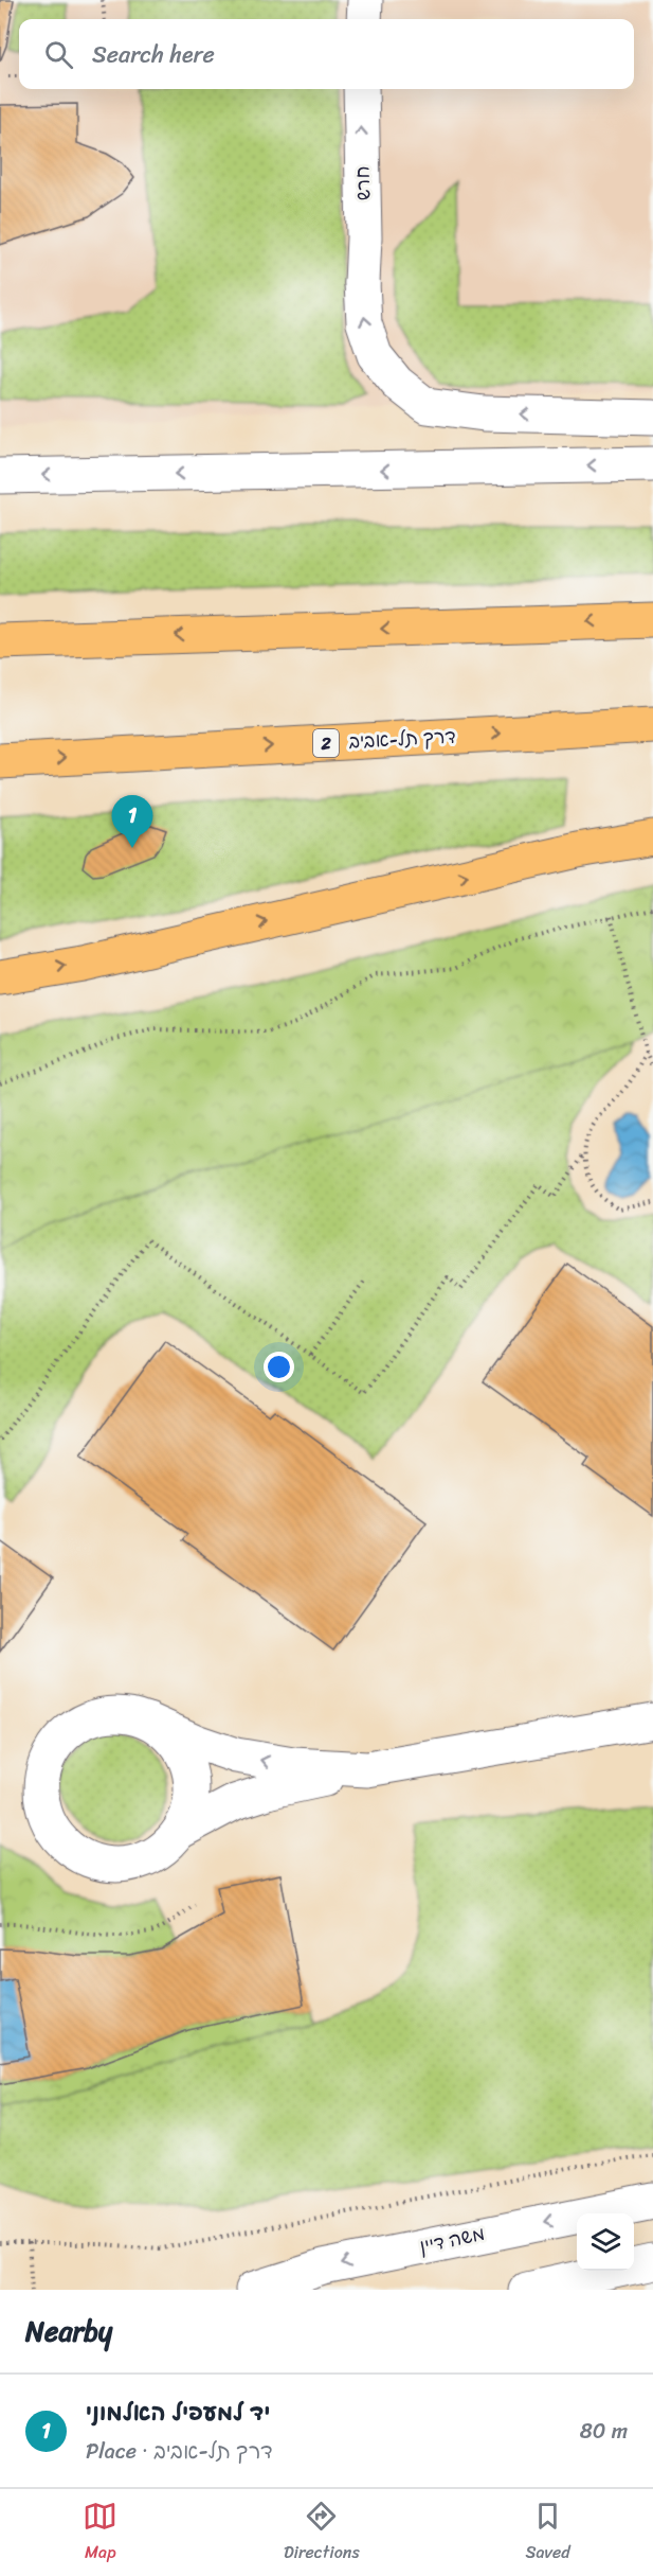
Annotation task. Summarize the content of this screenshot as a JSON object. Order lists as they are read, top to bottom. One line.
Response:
{"streets":{"highway":["דרך תל-אביב","2"],"street":["חרש","משה דיין"]},"page":{"search":"Search here","pins":"1","heading":"Nearby","list":[{"mark":"1","name":"יד למעפיל האלמוני","note":"Place · דרך תל-אביב","value":"80 m"}],"nav":["Map","Directions","Saved"]}}
